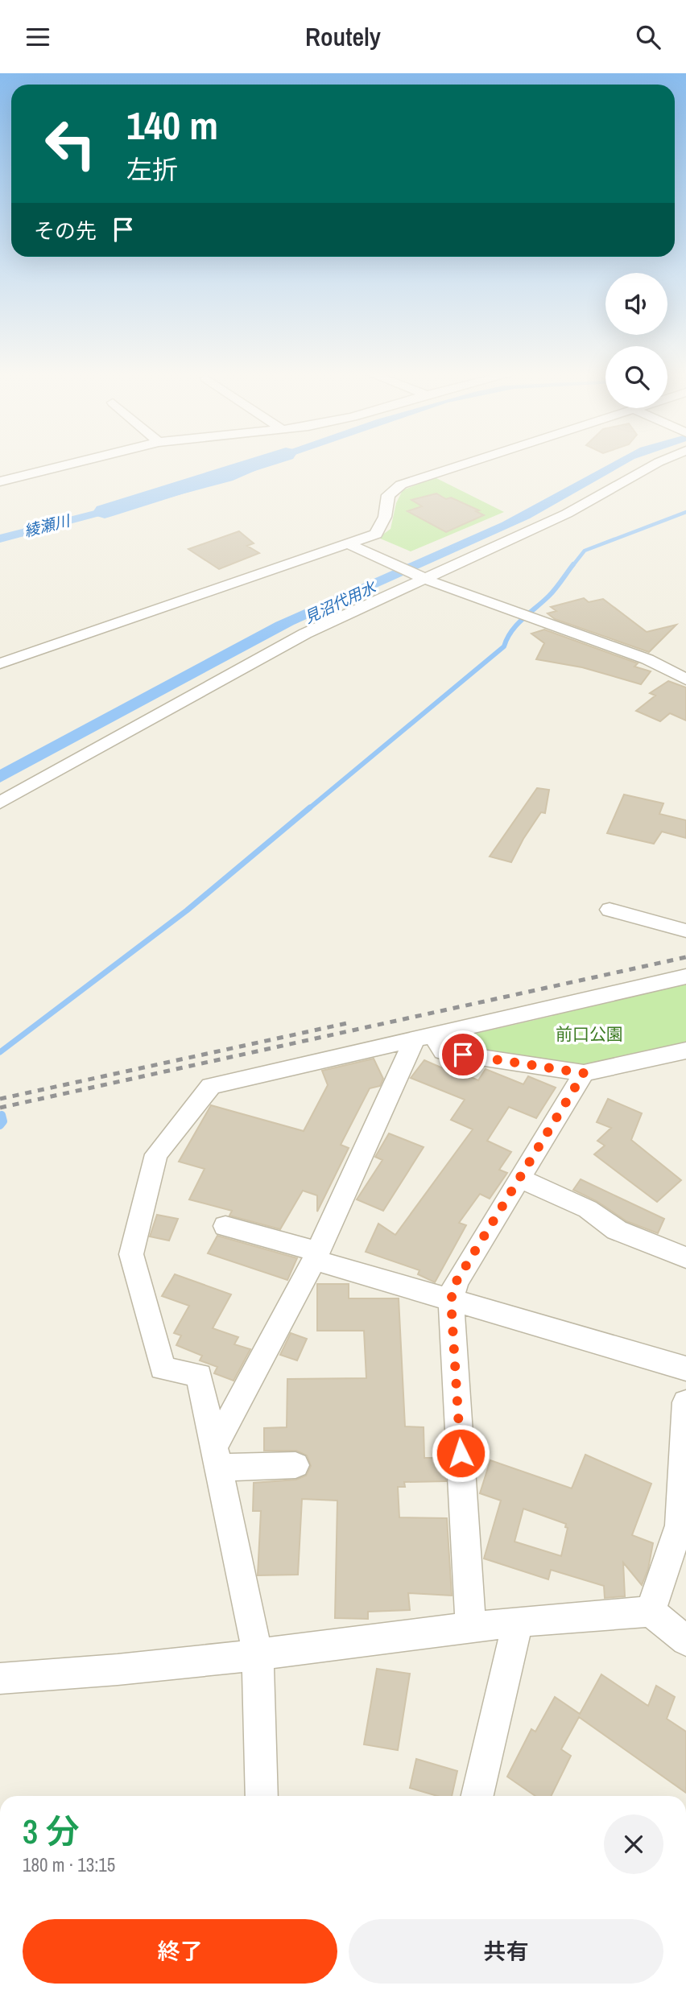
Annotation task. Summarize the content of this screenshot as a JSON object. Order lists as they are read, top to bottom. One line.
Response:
{"water":["綾瀬川","見沼代用水"],"parks":["前口公園"],"page":{"header":"Routely","turn":["140 m","左折"],"then":"その先","heading":["3 分","180 m · 13:15"],"buttons":["終了","共有"]}}
